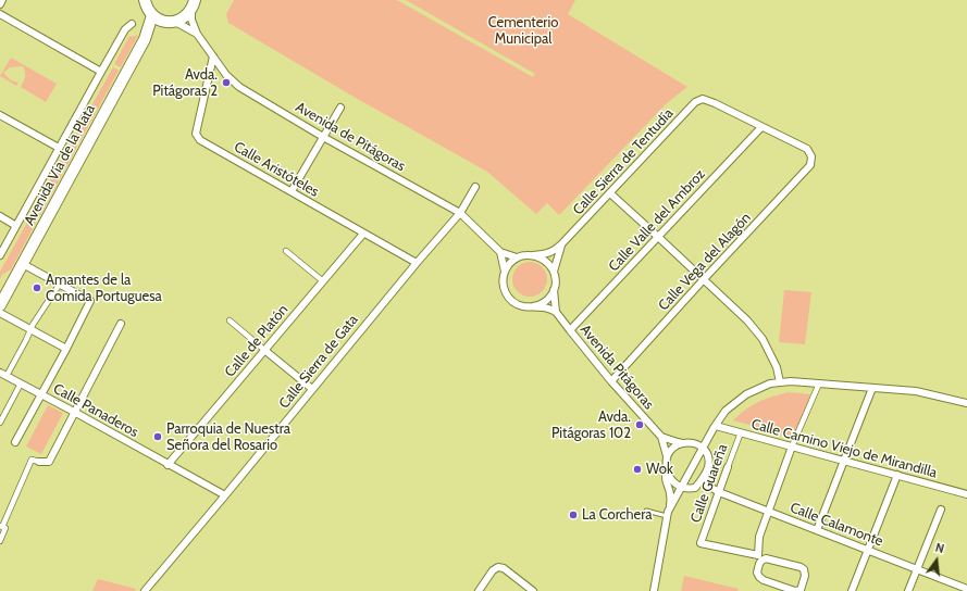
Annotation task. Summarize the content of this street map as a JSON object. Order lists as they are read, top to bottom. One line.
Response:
{"streets":{"main road":["Avenida Vía de la Plata"],"street":["Avenida de Pitágoras","Calle Sierra de Tentudía","Calle Aristóteles","Calle Valle del Ambroz","Calle Vega del Alagón","Calle de Platón","Calle Sierra de Gata","Avenida Pitágoras","Calle Panaderos","Calle Camino Viejo de Mirandilla","Calle Guareña","Calle Calamonte"]},"crossings":[["Avenida de Pitágoras","Calle Sierra de Tentudía"],["Avenida de Pitágoras","Calle Aristóteles"],["Avenida de Pitágoras","Calle Sierra de Gata"],["Calle Sierra de Tentudía","Calle Valle del Ambroz"],["Calle Sierra de Tentudía","Calle Vega del Alagón"],["Calle Aristóteles","Calle de Platón"],["Calle Aristóteles","Calle Sierra de Gata"],["Calle Valle del Ambroz","Calle Vega del Alagón"],["Calle Valle del Ambroz","Avenida Pitágoras"],["Calle Vega del Alagón","Avenida Pitágoras"],["Calle de Platón","Calle Panaderos"],["Calle Sierra de Gata","Calle Panaderos"],["Calle Camino Viejo de Mirandilla","Calle Guareña"],["Calle Guareña","Calle Calamonte"]],"parks":["Cementerio Municipal"],"places":["Avda. Pitágoras 2","Amantes de la Comida Portuguesa","Avda. Pitágoras 102","Parroquia de Nuestra Señora del Rosario","Wok","La Corchera"],"north":"top"}
